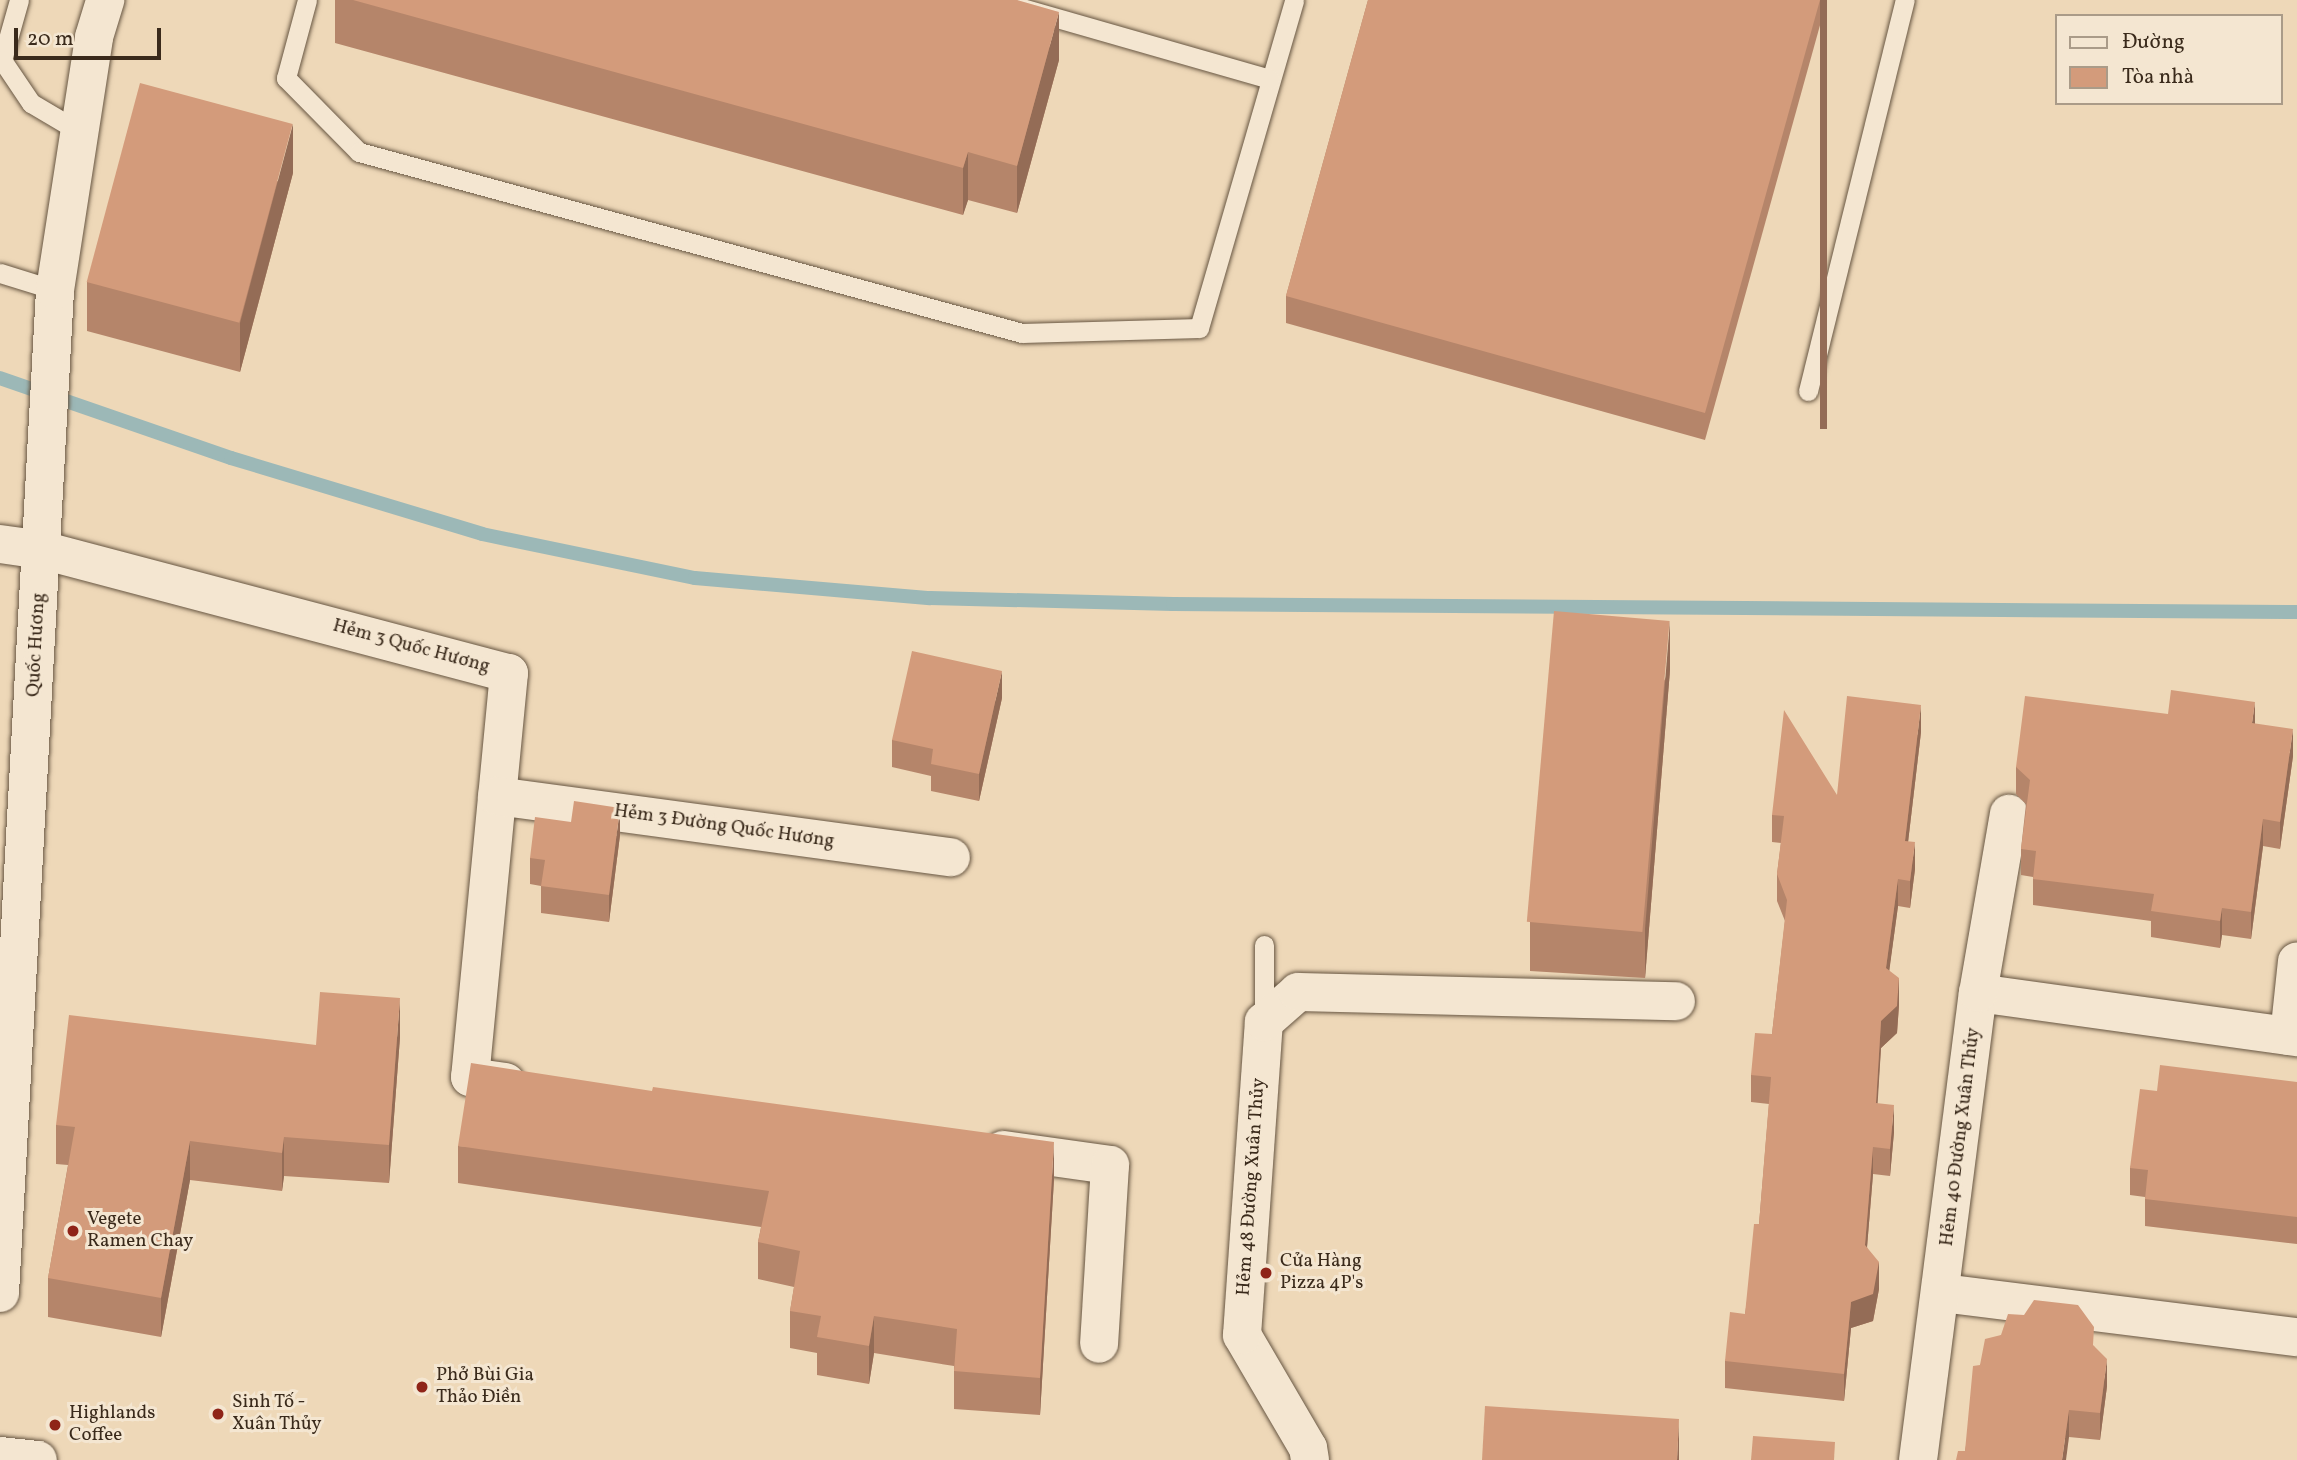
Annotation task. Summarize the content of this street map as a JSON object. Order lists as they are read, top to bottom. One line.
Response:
{"streets":{"street":["Quốc Hương","Hẻm 3 Quốc Hương","Hẻm 3 Đường Quốc Hương","Hẻm 40 Đường Xuân Thủy","Hẻm 48 Đường Xuân Thủy"]},"crossings":[["Quốc Hương","Hẻm 3 Quốc Hương"],["Hẻm 3 Quốc Hương","Hẻm 3 Đường Quốc Hương"]],"places":["Vegete Ramen Chay","Cửa Hàng Pizza 4P's","Phở Bùi Gia Thảo Điền","Sinh Tố - Xuân Thủy","Highlands Coffee"],"legend":["Đường","Tòa nhà"],"scale_bar":"20 m"}
